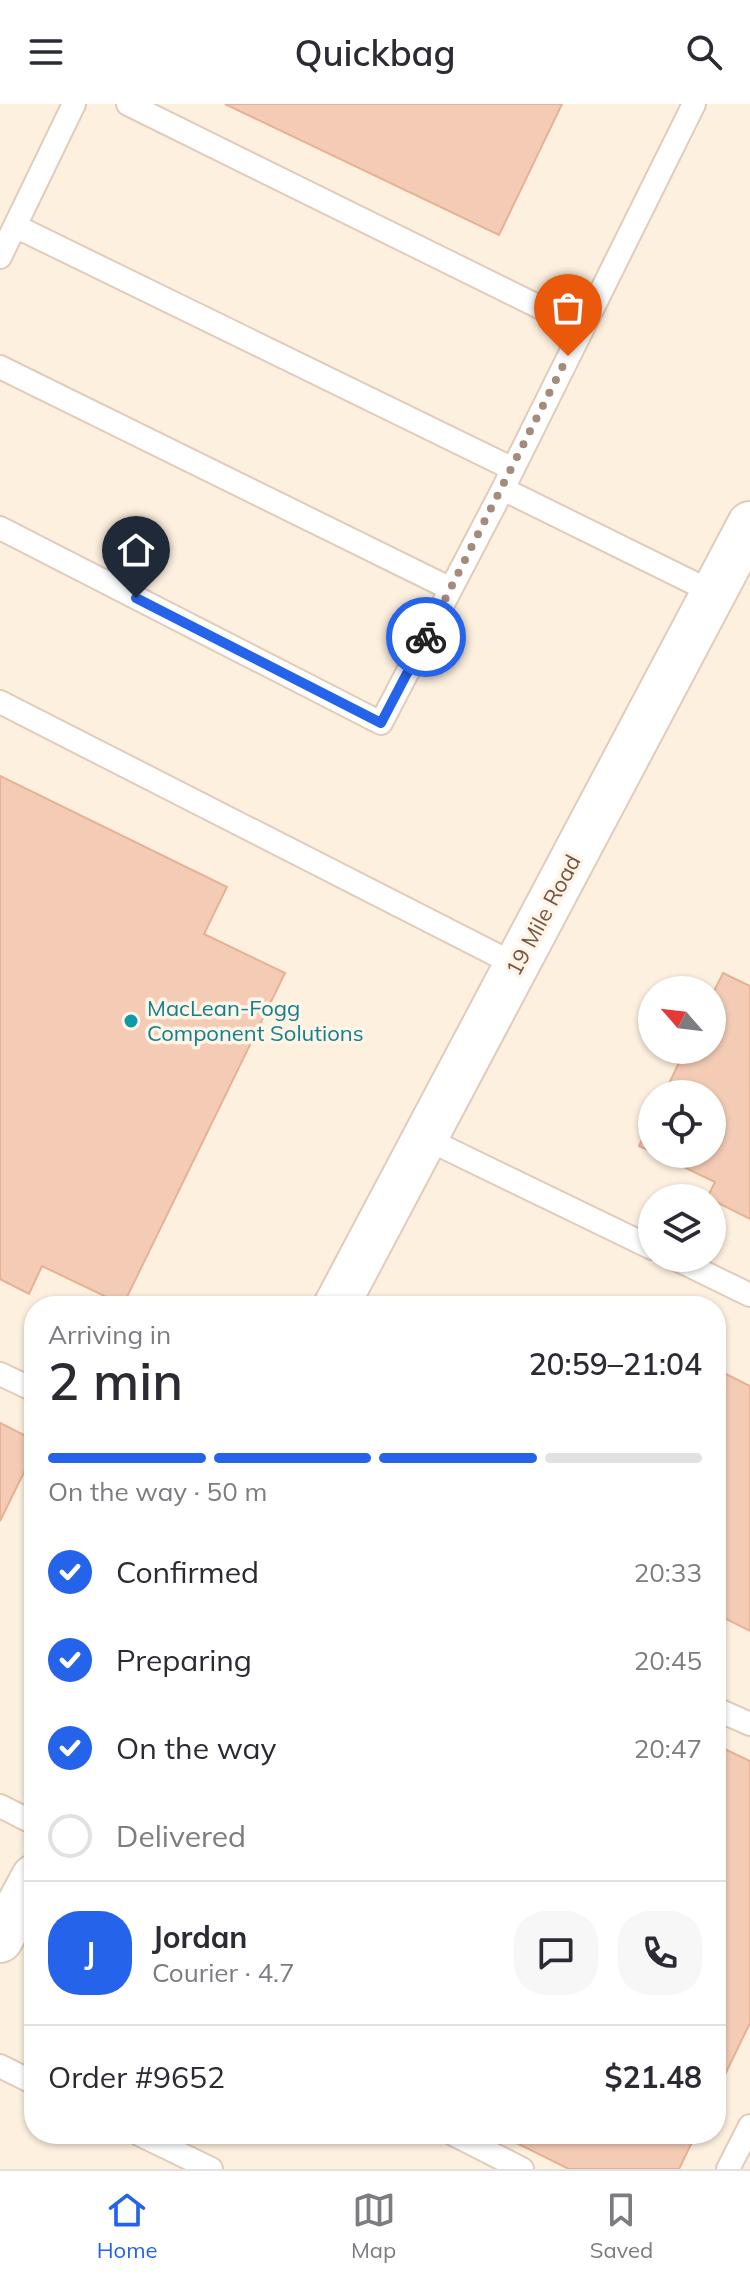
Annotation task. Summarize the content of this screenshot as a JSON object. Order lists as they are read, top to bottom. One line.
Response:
{"streets":{"street":["19 Mile Road"]},"places":["MacLean-Fogg Component Solutions"],"north":"top left","page":{"header":"Quickbag","heading":["2 min","Arriving in","20:59–21:04"],"panel":["Jordan","Courier · 4.7","Order #9652","$21.48"],"bar":"On the way · 50 m","list":[["Confirmed","20:33"],["Preparing","20:45"],["On the way","20:47"],"Delivered"],"round":"J","tabs":["Home","Map","Saved"]}}
